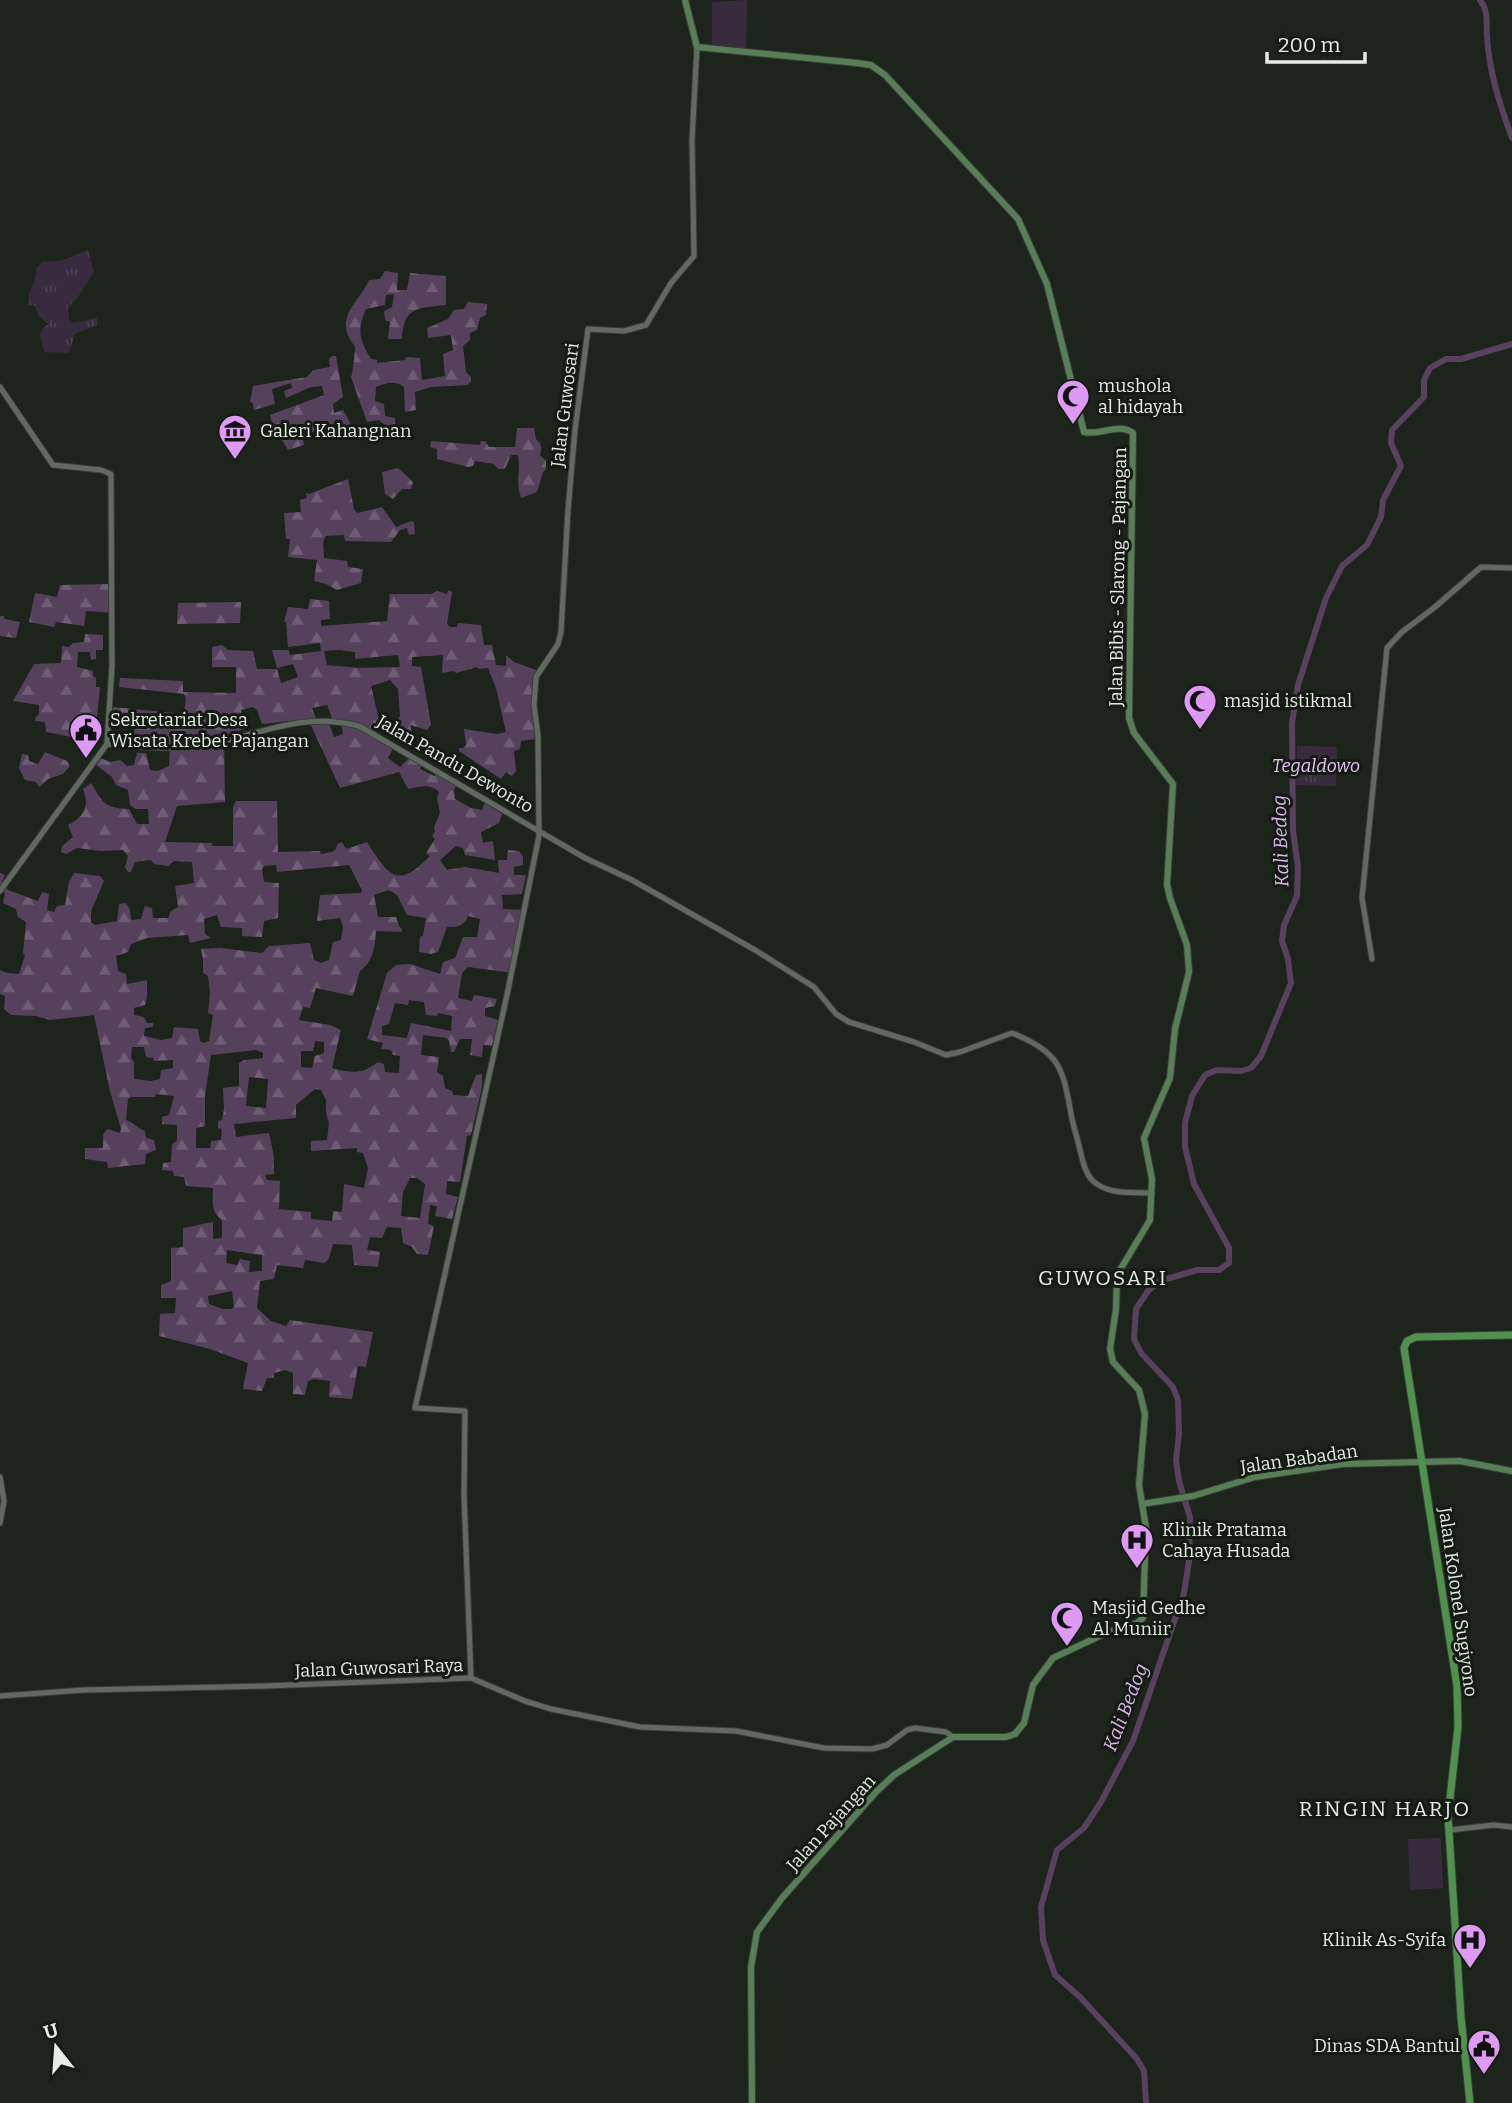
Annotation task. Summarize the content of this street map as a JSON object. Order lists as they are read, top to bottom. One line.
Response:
{"streets":{"main road":["Jalan Bibis - Slarong - Pajangan","Jalan Babadan","Jalan Kolonel Sugiyono","Jalan Pajangan"],"street":["Jalan Guwosari","Jalan Pandu Dewonto","Jalan Guwosari Raya"]},"crossings":[["Jalan Guwosari","Jalan Bibis - Slarong - Pajangan"],["Jalan Guwosari","Jalan Pandu Dewonto"],["Jalan Bibis - Slarong - Pajangan","Jalan Pandu Dewonto"],["Jalan Bibis - Slarong - Pajangan","Jalan Babadan"],["Jalan Babadan","Jalan Kolonel Sugiyono"],["Jalan Guwosari Raya","Jalan Pajangan"]],"districts":["GUWOSARI","RINGIN HARJO"],"water":["Kali Bedog"],"parks":["Tegaldowo"],"places":{"mosque":["mushola al hidayah","masjid istikmal","Masjid Gedhe Al Muniir"],"museum":["Galeri Kahangnan"],"public building":["Sekretariat Desa Wisata Krebet Pajangan","Dinas SDA Bantul"],"hospital":["Klinik Pratama Cahaya Husada","Klinik As-Syifa"]},"scale_bar":"200 m","north":"top"}
